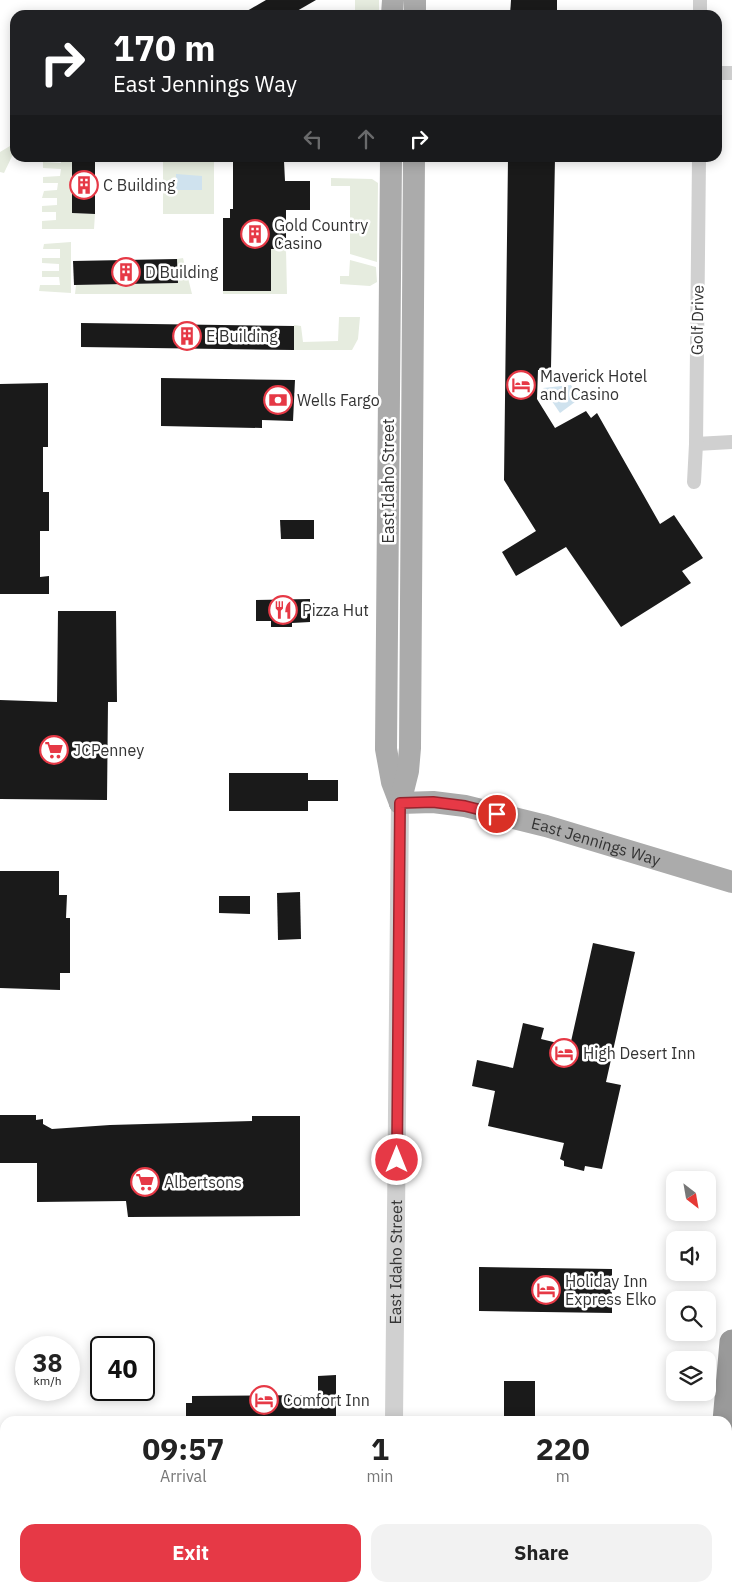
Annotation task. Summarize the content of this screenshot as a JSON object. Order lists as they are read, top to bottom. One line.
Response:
{"streets":{"main road":["East Idaho Street","East Jennings Way"],"street":["Golf Drive"]},"crossings":[["East Idaho Street","East Jennings Way"]],"places":{"building":["C Building","Gold Country Casino","D Building","E Building"],"hotel":["Maverick Hotel and Casino","High Desert Inn","Holiday Inn Express Elko","Comfort Inn"],"bank":["Wells Fargo"],"restaurant":["Pizza Hut"],"supermarket":["JCPenney","Albertsons"]},"north":"bottom right","page":{"turn":["170 m","East Jennings Way"],"speed":"38 km/h","limit":"40","eta":["09:57","Arrival","1","min","220","m"],"buttons":["Exit","Share"]}}
